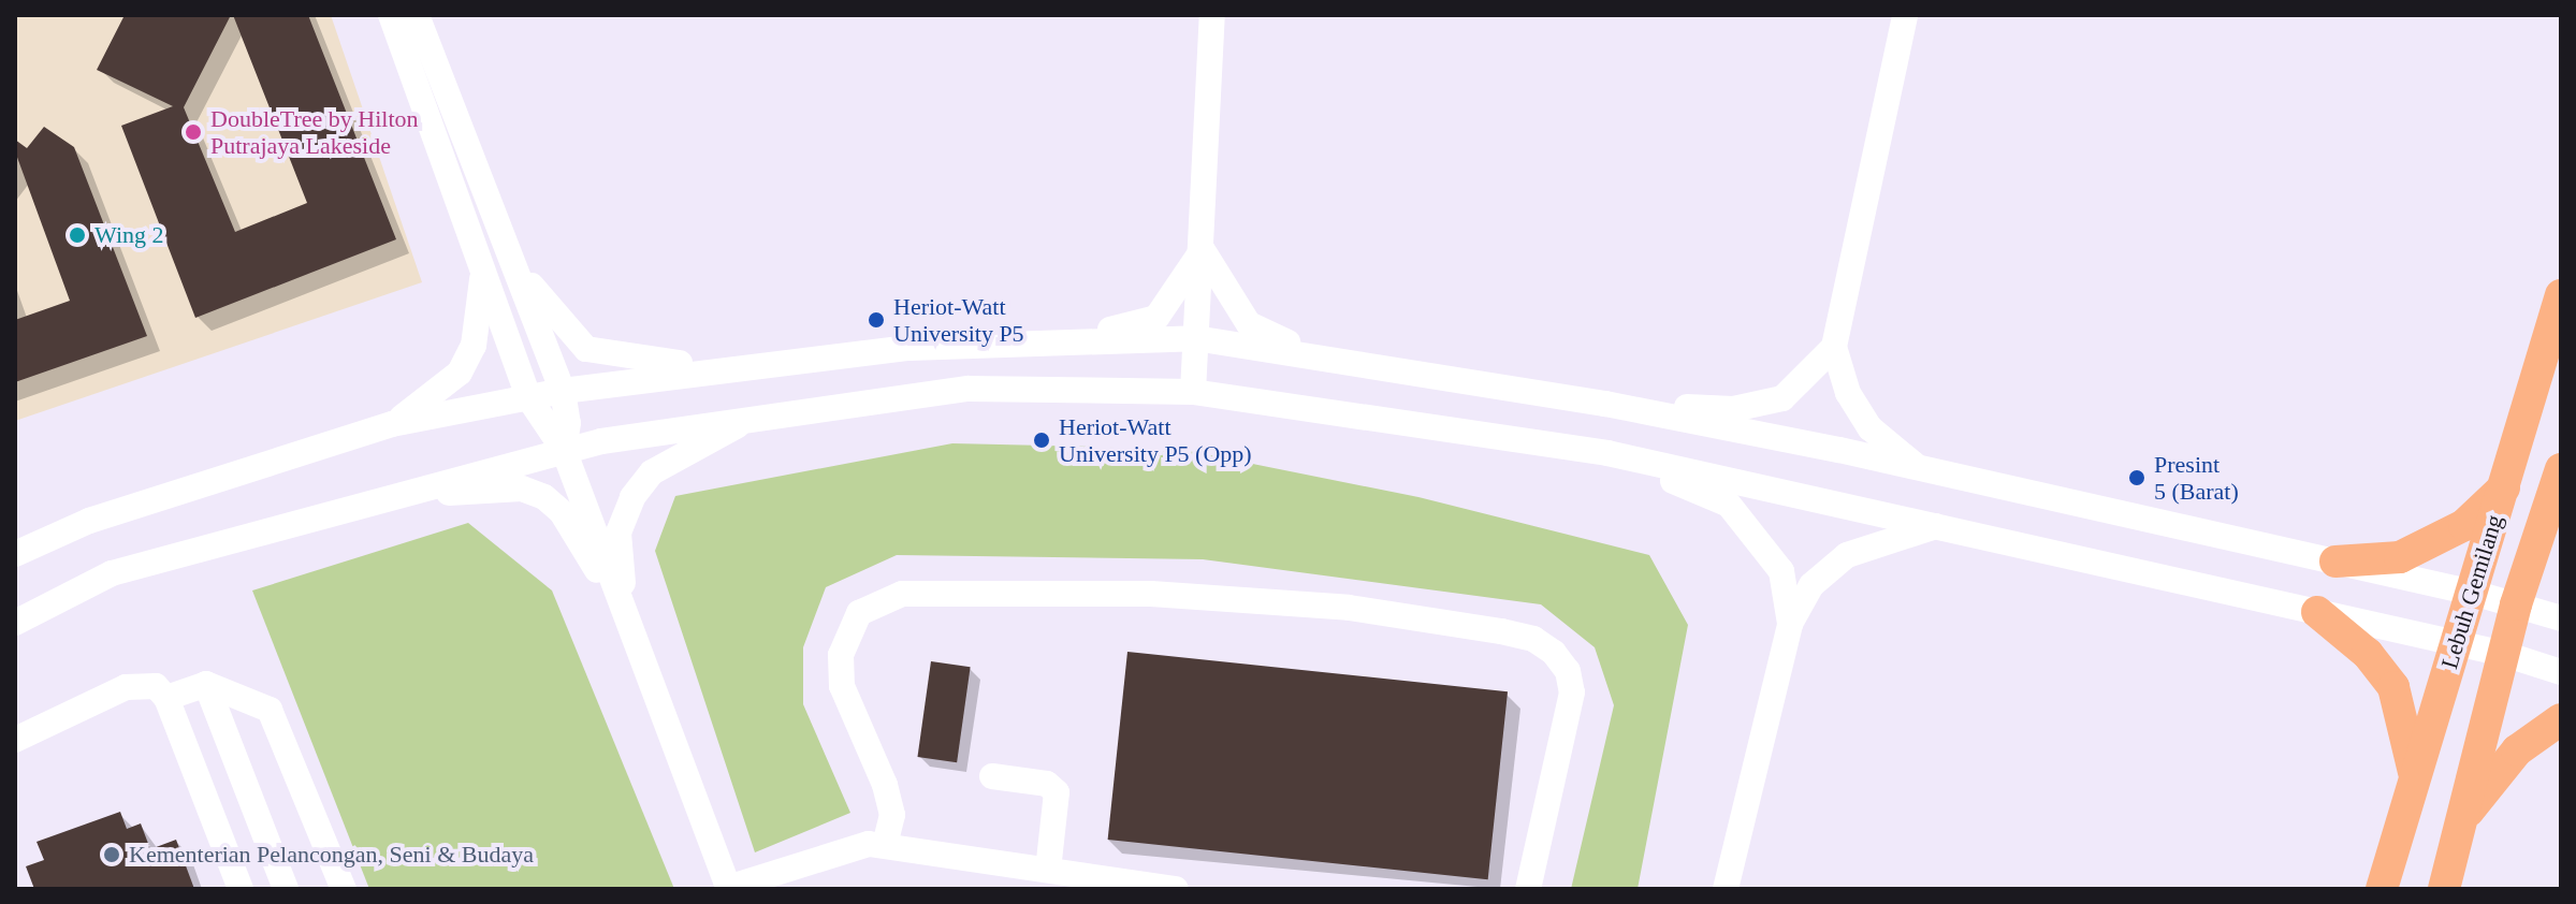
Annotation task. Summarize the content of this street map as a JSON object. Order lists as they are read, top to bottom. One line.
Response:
{"streets":{"main road":["Lebuh Gemilang"]},"places":["DoubleTree by Hilton Putrajaya Lakeside","Wing 2","Heriot-Watt University P5","Heriot-Watt University P5 (Opp)","Presint 5 (Barat)","Kementerian Pelancongan, Seni & Budaya"]}
